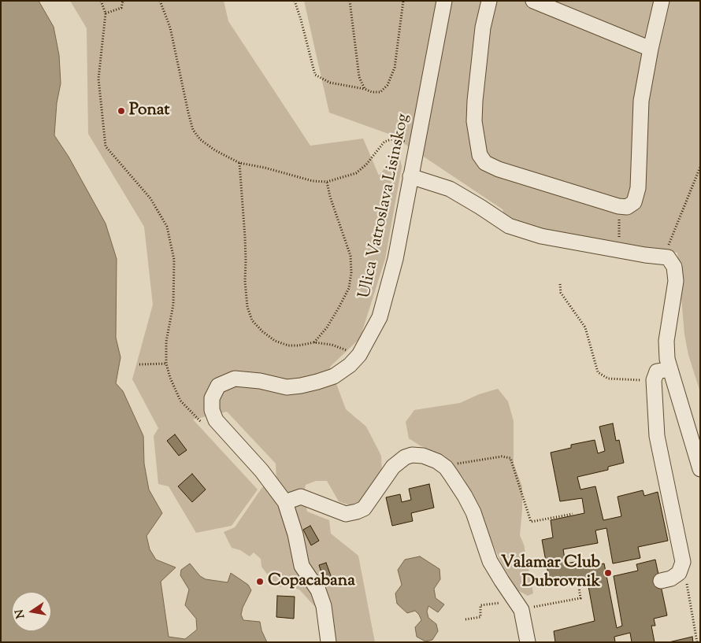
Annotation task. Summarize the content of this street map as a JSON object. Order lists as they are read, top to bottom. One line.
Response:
{"streets":{"street":["Ulica Vatroslava Lisinskog"]},"places":["Ponat","Valamar Club Dubrovnik","Copacabana"],"north":"left"}
